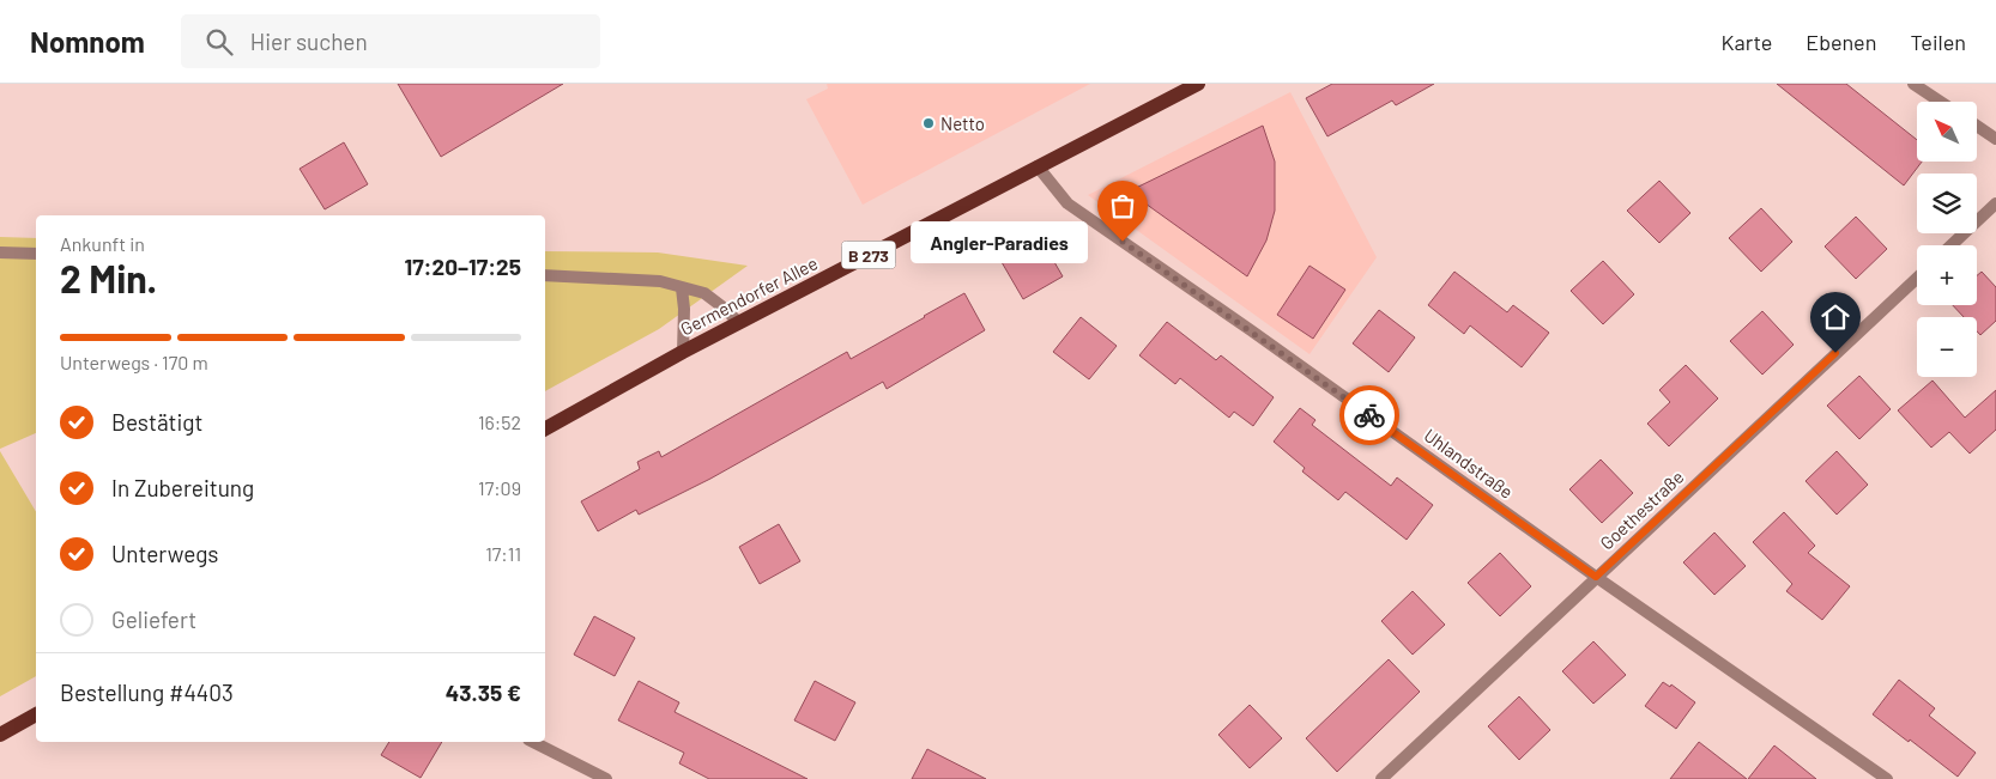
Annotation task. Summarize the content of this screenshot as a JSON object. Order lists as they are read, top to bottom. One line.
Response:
{"streets":{"main road":["B 273","Germendorfer Allee"],"street":["Uhlandstraße","Goethestraße"]},"crossings":[["Germendorfer Allee","Uhlandstraße"],["Uhlandstraße","Goethestraße"]],"places":["Netto","Angler-Paradies"],"north":"top left","page":{"header":"Nomnom","search":"Hier suchen","nav":["Karte","Ebenen","Teilen"],"map_buttons":["+","−"],"heading":["2 Min.","Ankunft in","17:20–17:25"],"panel":["Bestellung #4403","43.35 €"],"bubble":"Angler-Paradies","bar":"Unterwegs · 170 m","list":[["Bestätigt","16:52"],["In Zubereitung","17:09"],["Unterwegs","17:11"],"Geliefert"]}}
